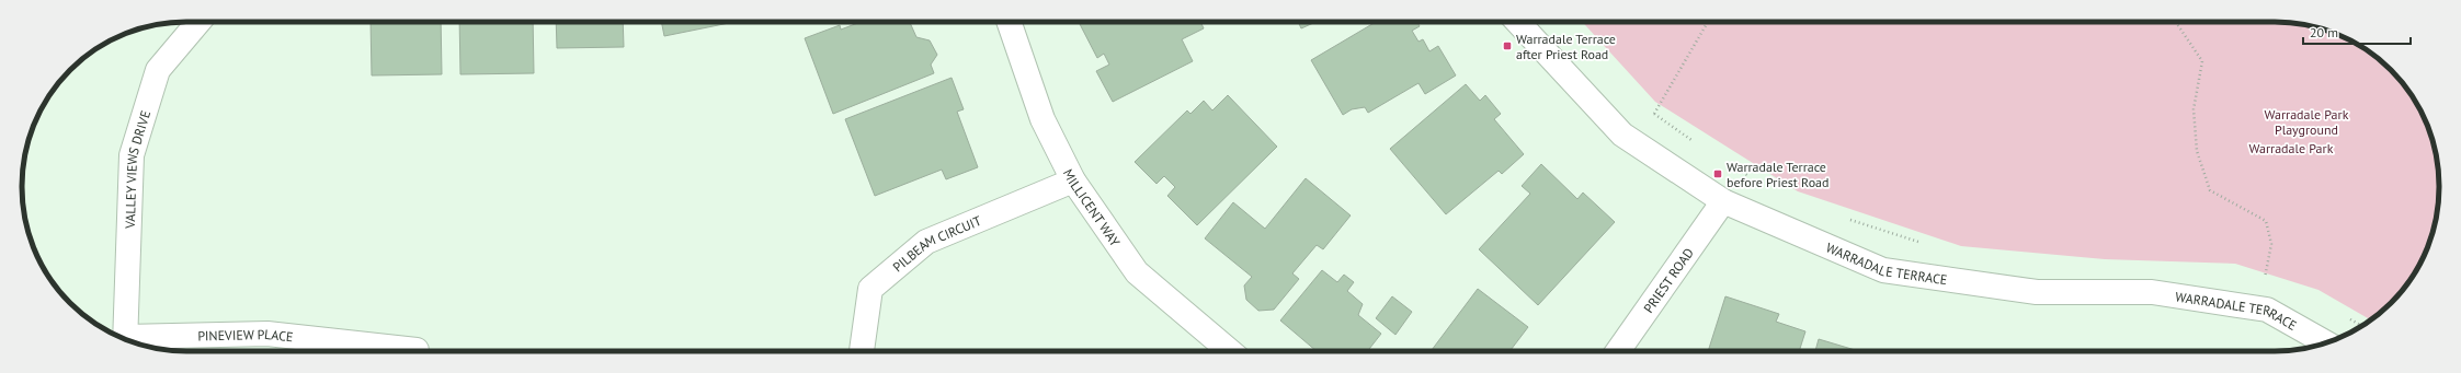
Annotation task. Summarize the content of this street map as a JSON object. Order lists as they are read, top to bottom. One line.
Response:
{"streets":{"street":["VALLEY VIEWS DRIVE","MILLICENT WAY","PILBEAM CIRCUIT","WARRADALE TERRACE","PRIEST ROAD","PINEVIEW PLACE"]},"crossings":[["MILLICENT WAY","PILBEAM CIRCUIT"],["WARRADALE TERRACE","PRIEST ROAD"]],"parks":["Warradale Park Playground","Warradale Park"],"places":{"transit":["Warradale Terrace after Priest Road","Warradale Terrace before Priest Road"]},"scale_bar":"20 m"}
